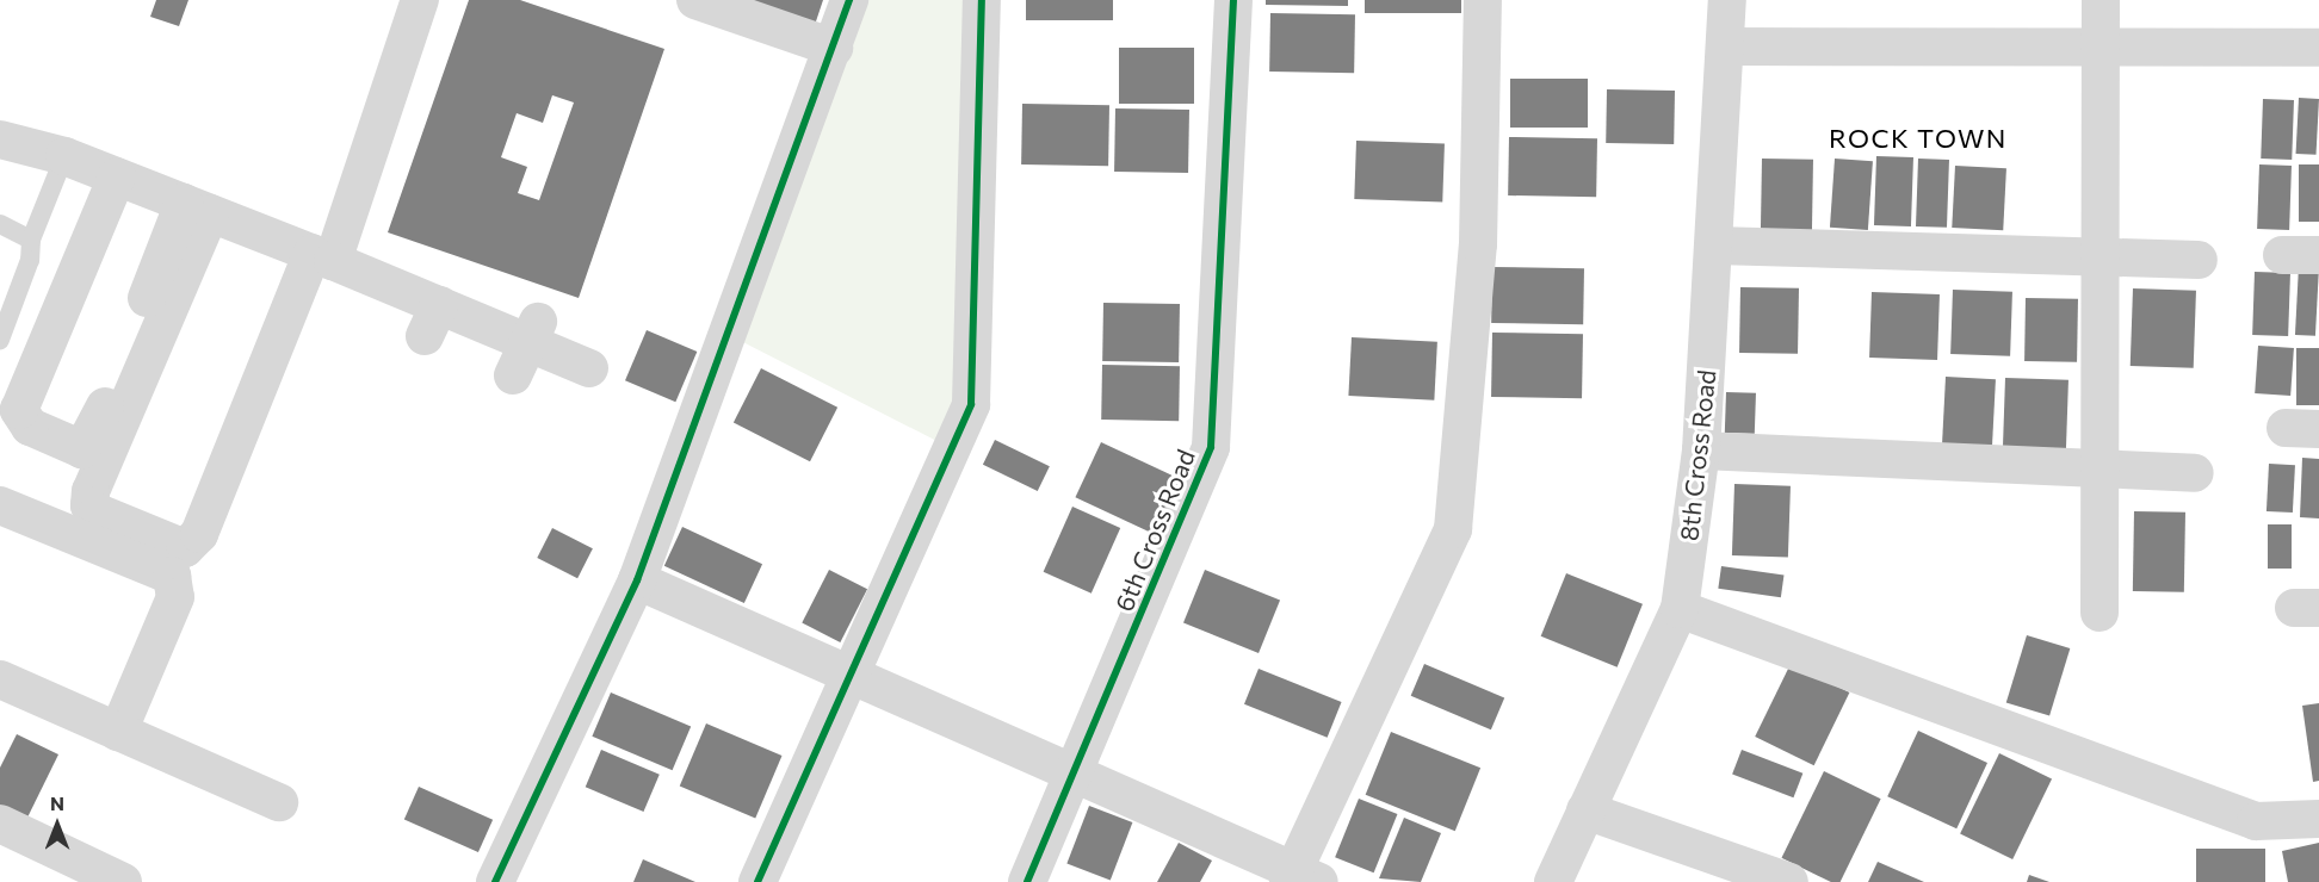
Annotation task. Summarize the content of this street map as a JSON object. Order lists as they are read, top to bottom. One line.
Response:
{"streets":{"street":["8th Cross Road","6th Cross Road"]},"districts":["ROCK TOWN"],"north":"top"}
